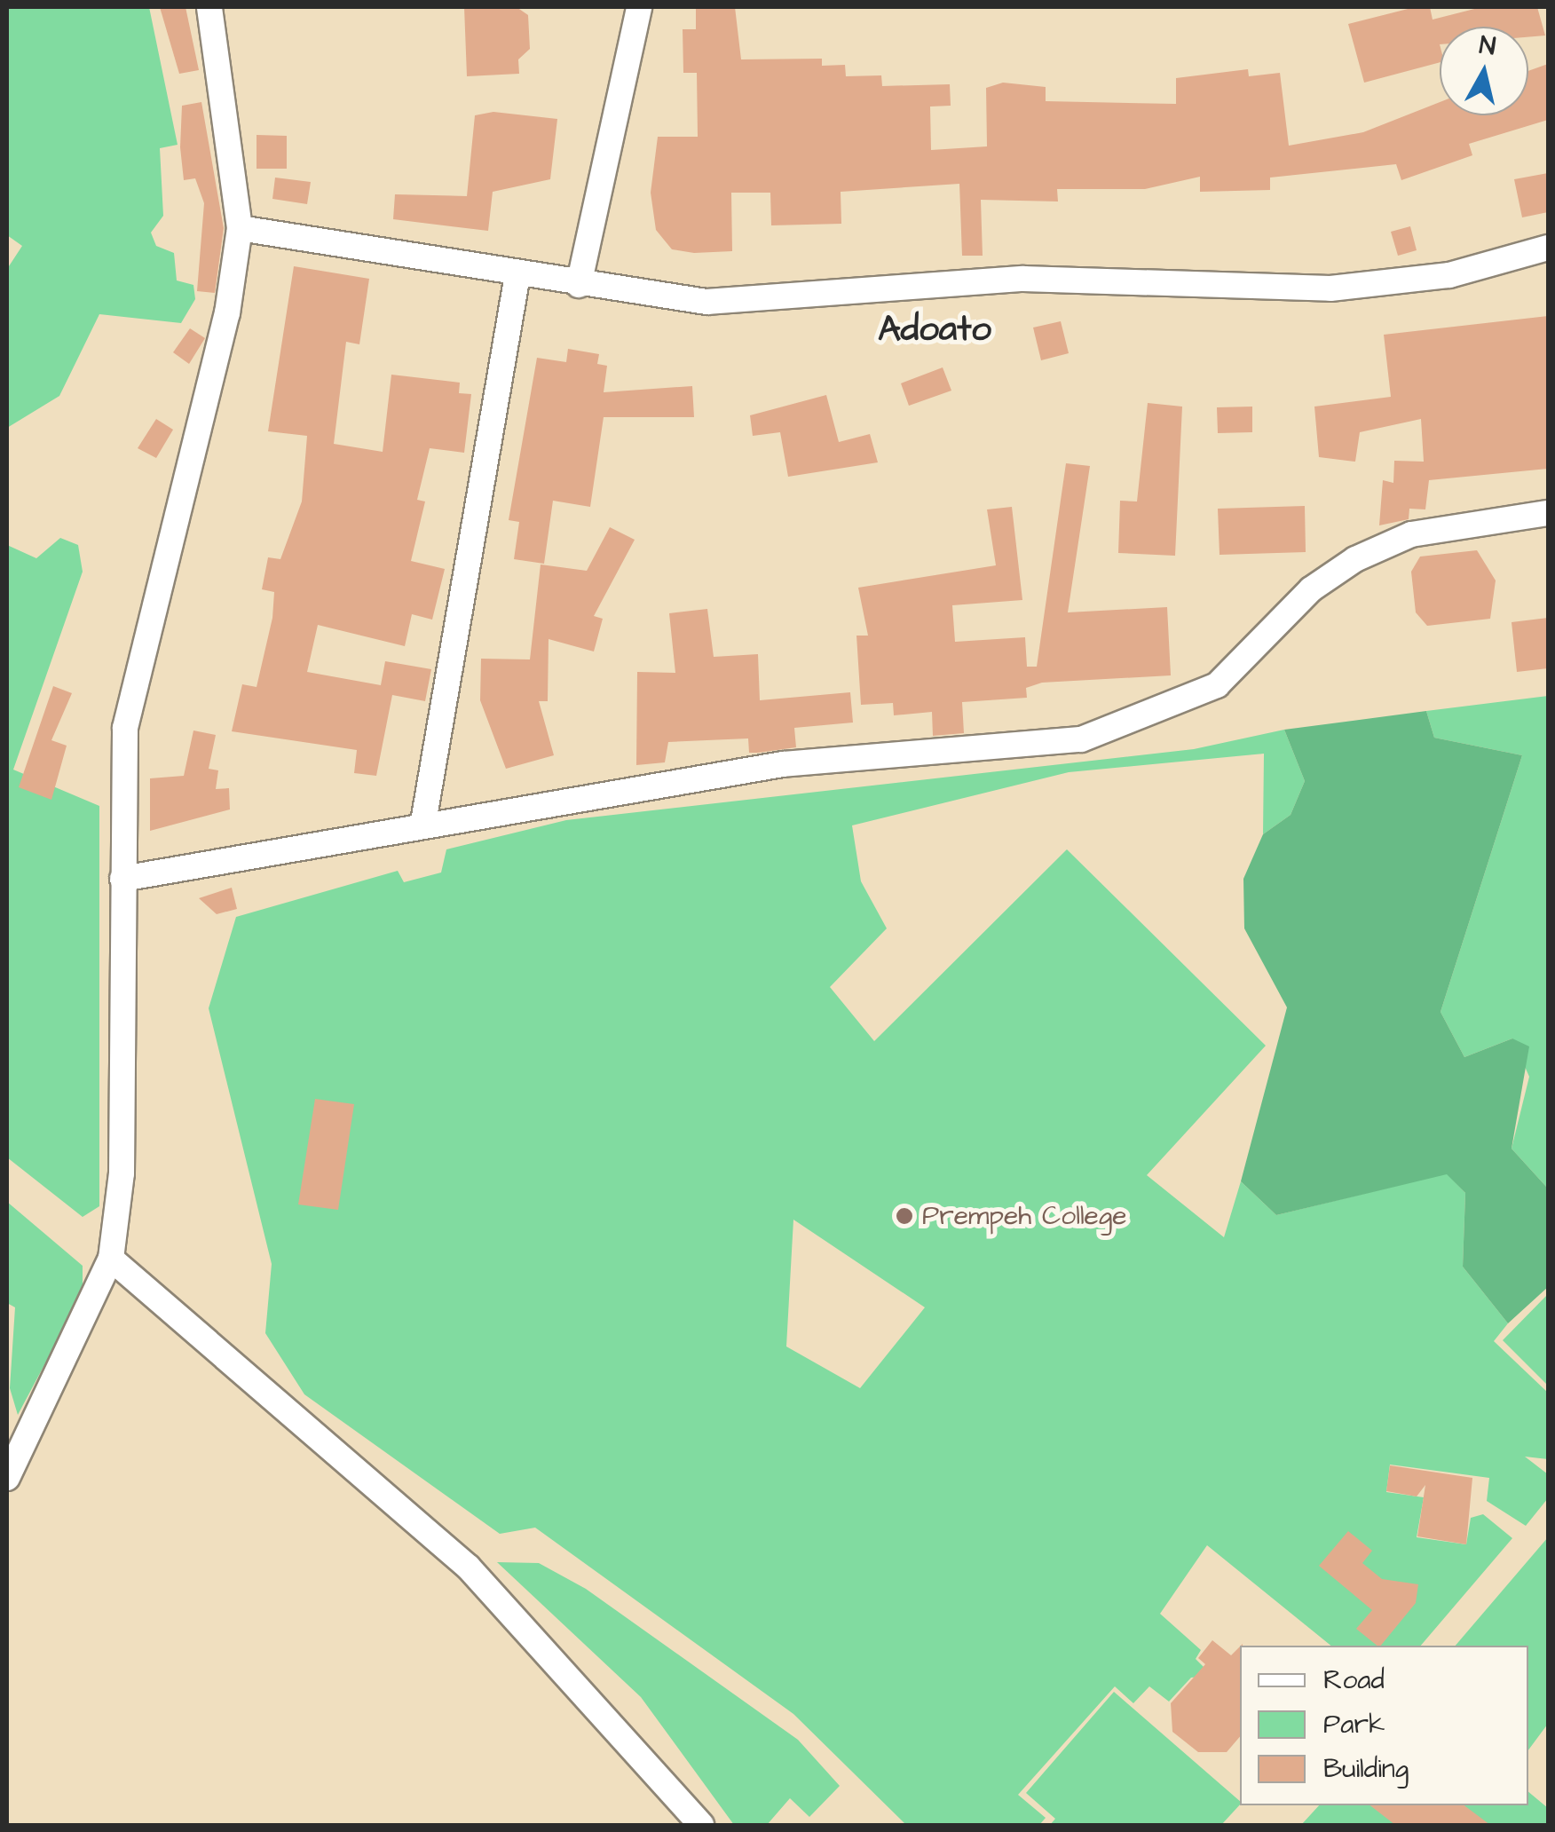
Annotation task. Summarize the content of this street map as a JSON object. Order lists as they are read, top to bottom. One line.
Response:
{"districts":["Adoato"],"places":["Prempeh College"],"legend":["Road","Park","Building"],"north":"top"}
